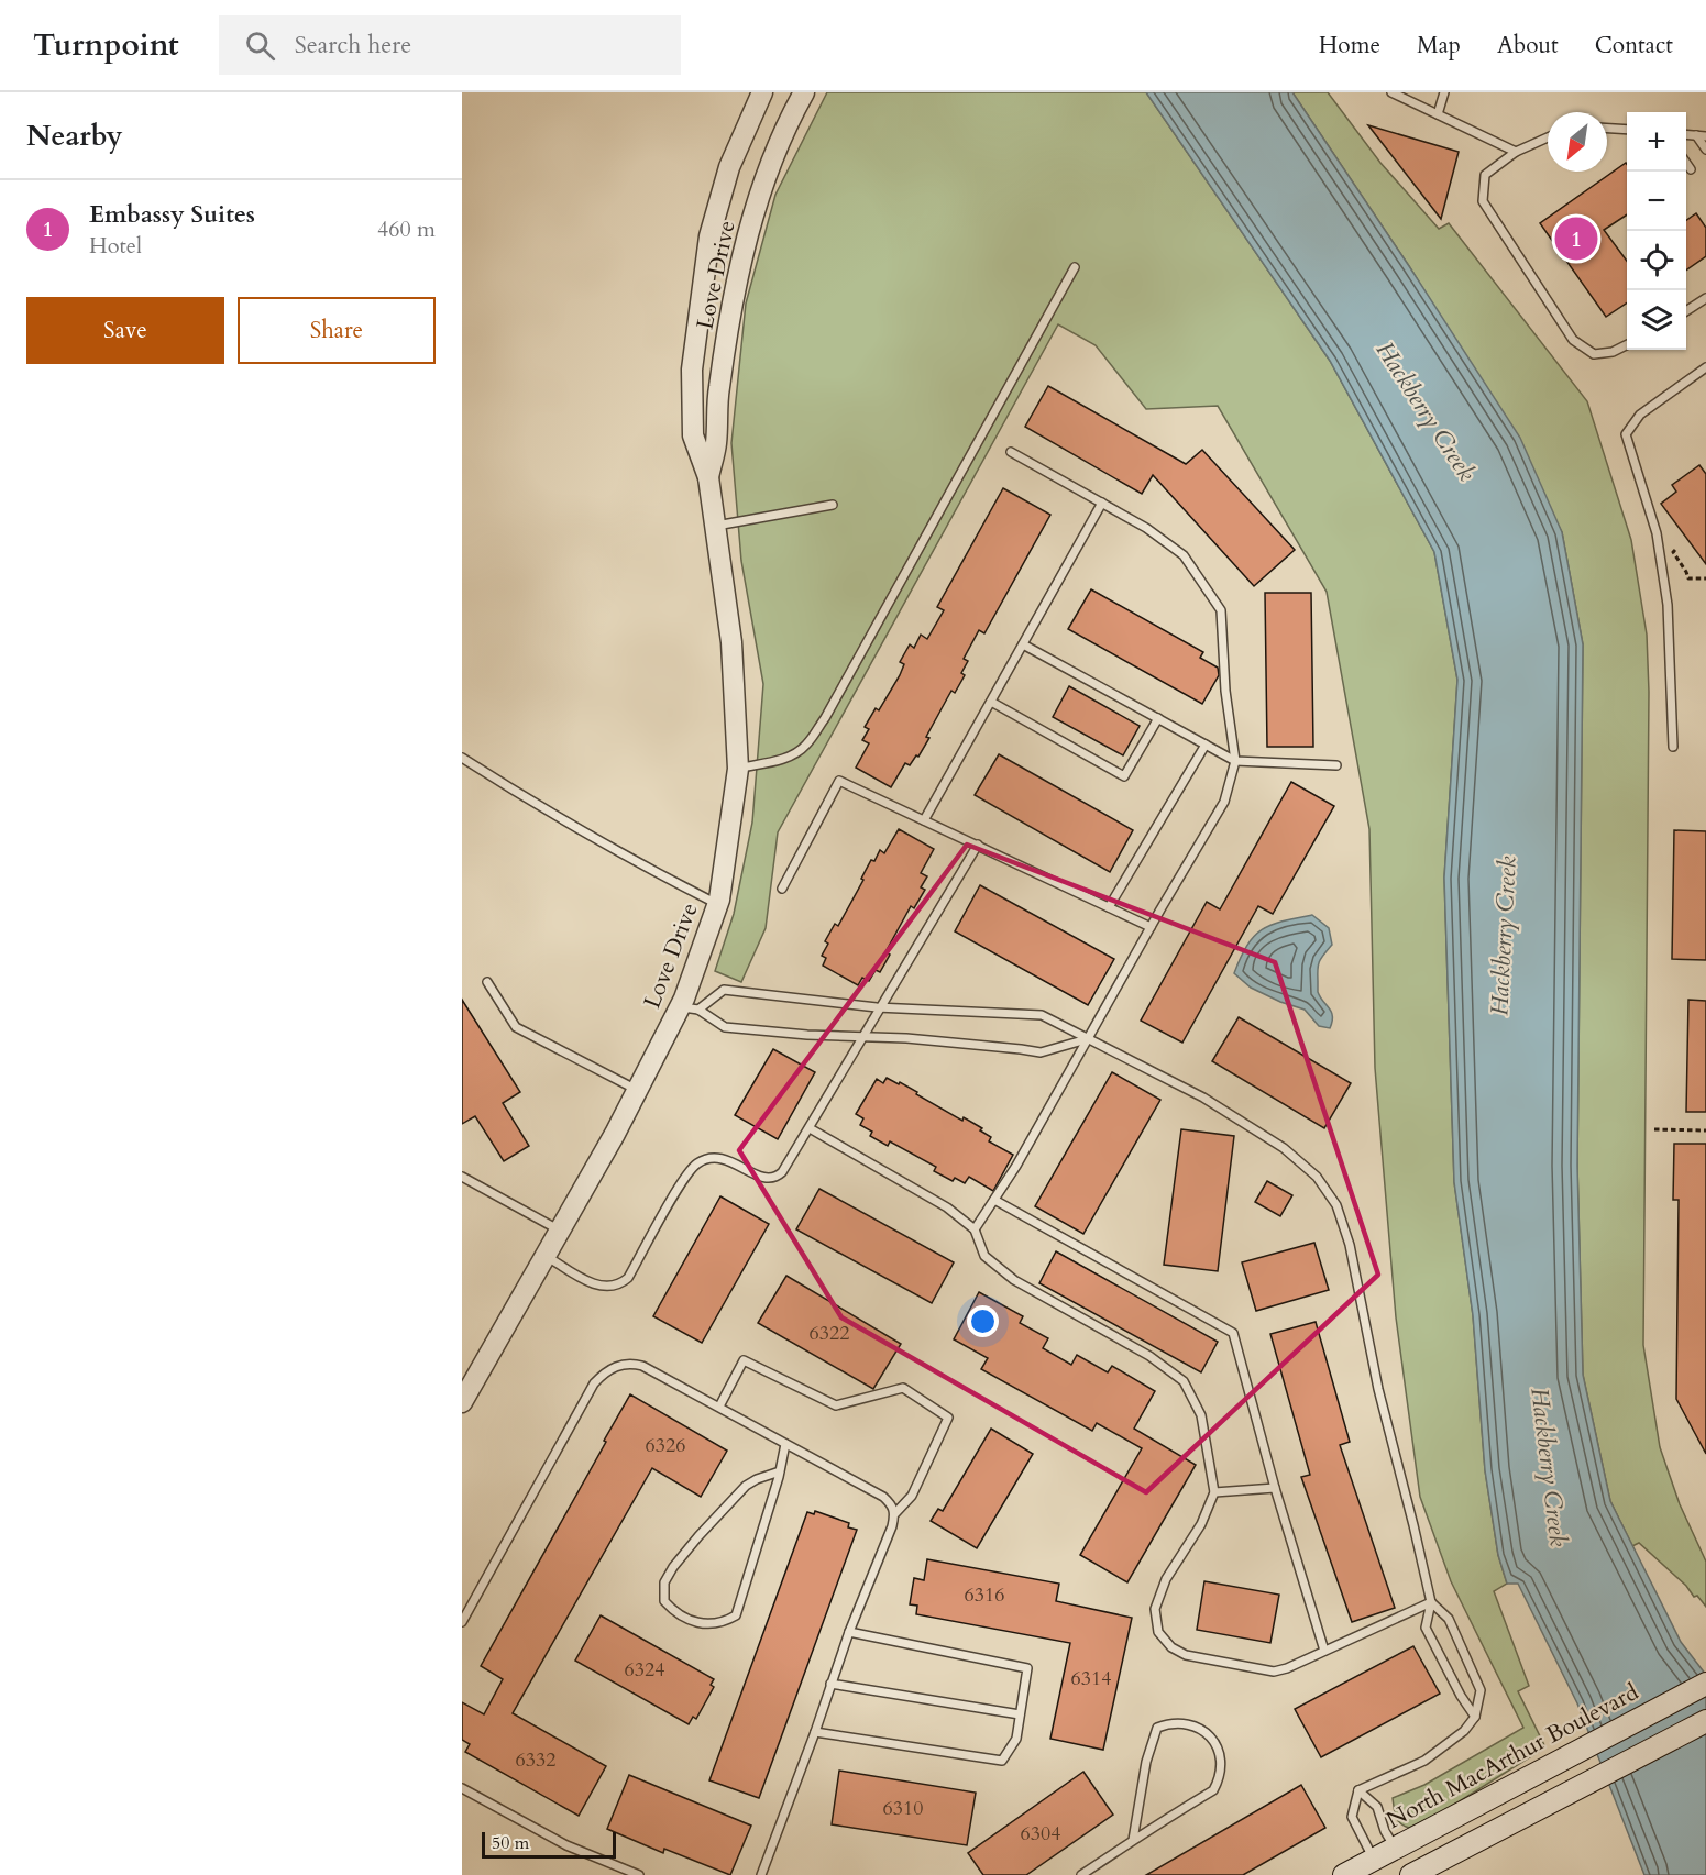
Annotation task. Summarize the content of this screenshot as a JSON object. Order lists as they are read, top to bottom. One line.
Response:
{"streets":{"main road":["North MacArthur Boulevard"],"street":["Love Drive"]},"water":["Hackberry Creek"],"house_numbers":["6322","6326","6316","6324","6314","6332","6310","6304"],"scale_bar":"50 m","north":"bottom left","page":{"header":"Turnpoint","search":"Search here","nav":["Home","Map","About","Contact"],"heading":"Nearby","map_buttons":["+","−"],"list":[{"mark":"1","name":"Embassy Suites","note":"Hotel","value":"460 m"}],"pins":"1","buttons":["Save","Share"],"scale":"50 m"}}
